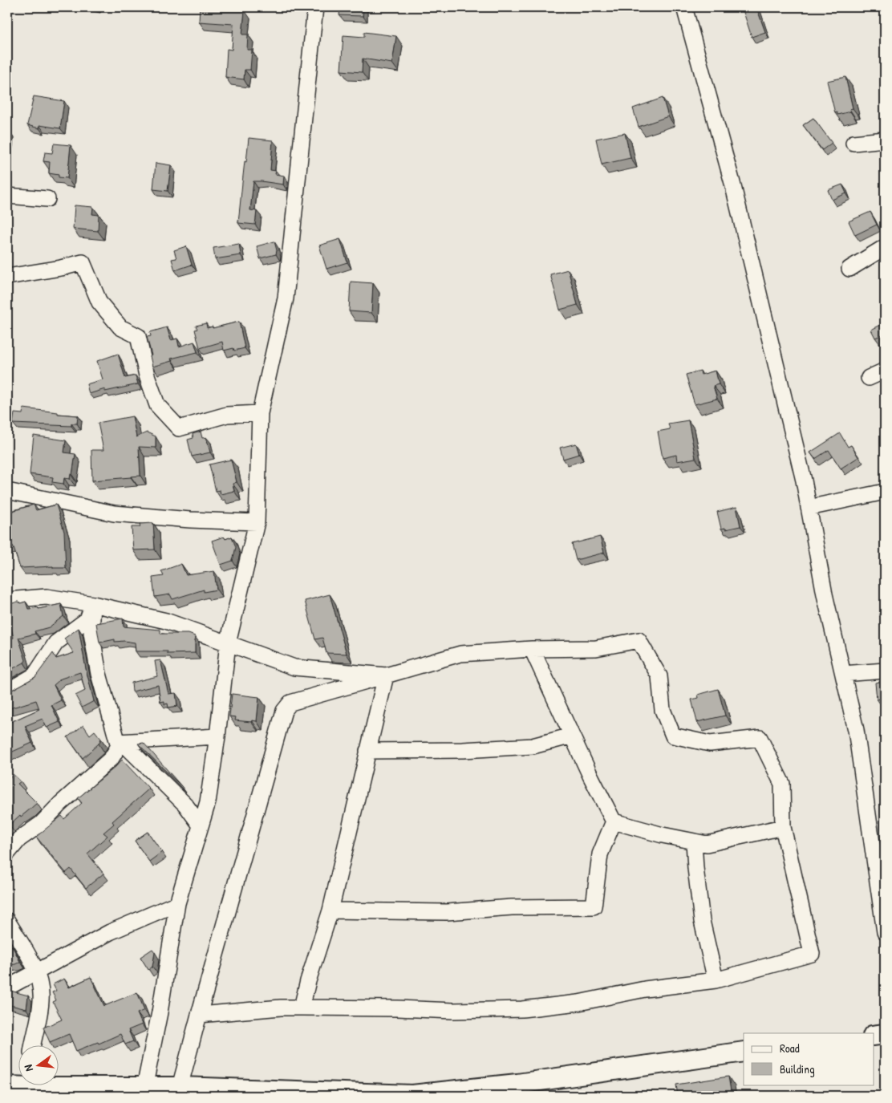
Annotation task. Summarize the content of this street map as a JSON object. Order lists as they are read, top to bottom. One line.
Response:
{"legend":["Road","Building"],"north":"left"}
